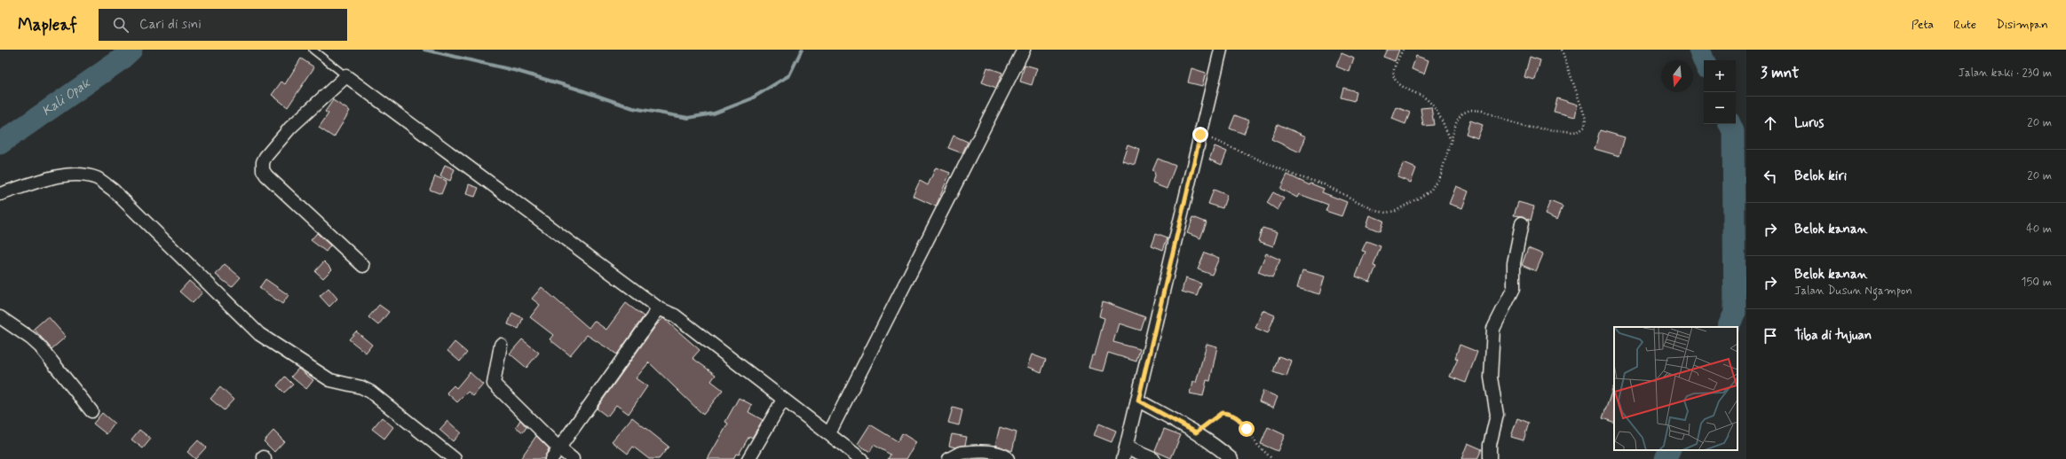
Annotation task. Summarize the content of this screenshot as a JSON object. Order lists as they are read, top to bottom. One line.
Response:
{"water":["Kali Opak"],"north":"bottom","page":{"header":"Mapleaf","search":"Cari di sini","nav":["Peta","Rute","Disimpan"],"heading":["3 mnt","Jalan kaki · 230 m"],"map_buttons":["+","−"],"list":[["Lurus","20 m"],["Belok kiri","20 m"],["Belok kanan","40 m"],["Belok kanan","Jalan Dusun Ngampon","150 m"],"Tiba di tujuan"]}}
